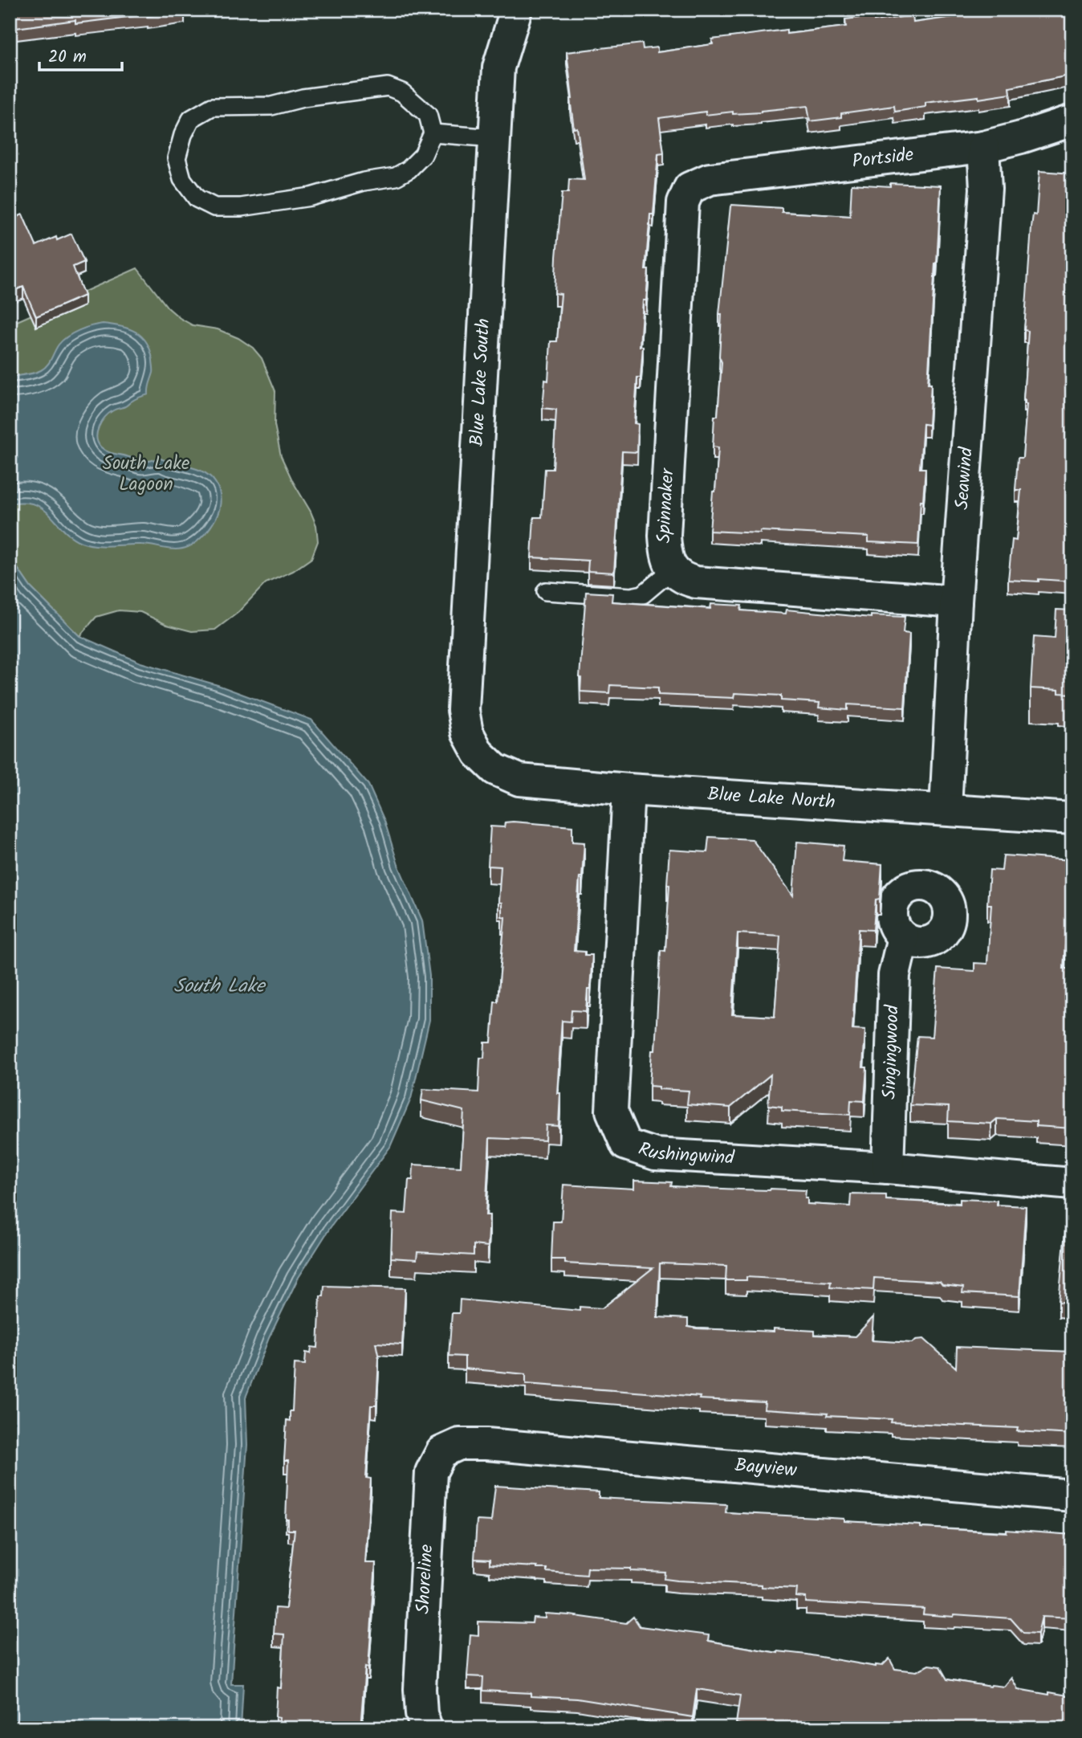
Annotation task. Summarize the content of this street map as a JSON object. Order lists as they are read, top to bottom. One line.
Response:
{"streets":{"street":["Portside","Blue Lake South","Seawind","Spinnaker","Blue Lake North","Singingwood","Rushingwind","Bayview","Shoreline"]},"crossings":[["Portside","Seawind"],["Portside","Spinnaker"],["Blue Lake South","Blue Lake North"],["Seawind","Spinnaker"],["Seawind","Blue Lake North"],["Blue Lake North","Rushingwind"],["Singingwood","Rushingwind"],["Bayview","Shoreline"]],"water":["South Lake"],"parks":["South Lake Lagoon"],"scale_bar":"20 m"}
